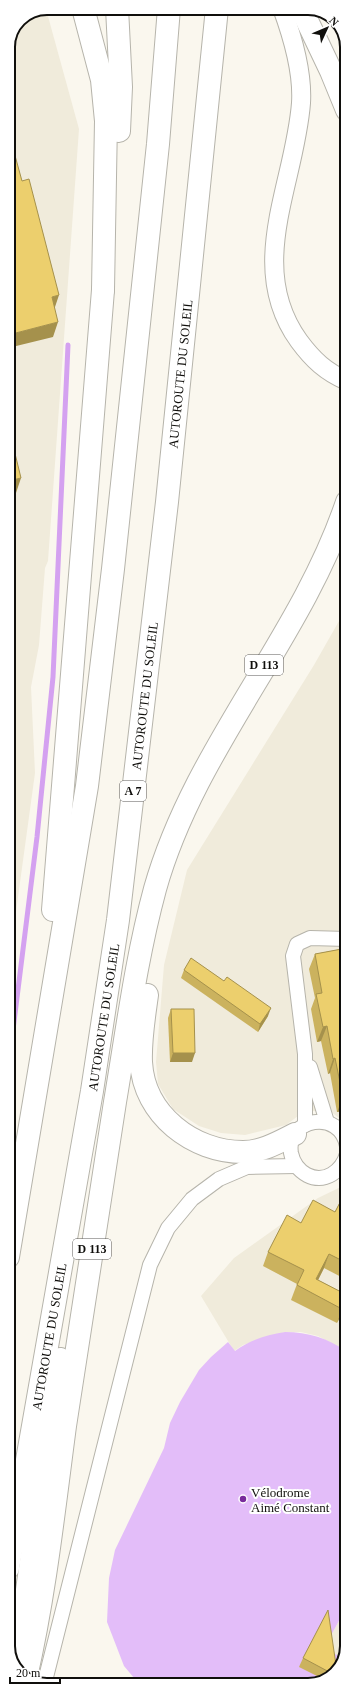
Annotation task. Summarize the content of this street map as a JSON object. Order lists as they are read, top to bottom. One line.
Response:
{"streets":{"main road":["AUTOROUTE DU SOLEIL","D 113","A 7"]},"places":["Vélodrome Aimé Constant"],"scale_bar":"20 m","north":"top right"}
